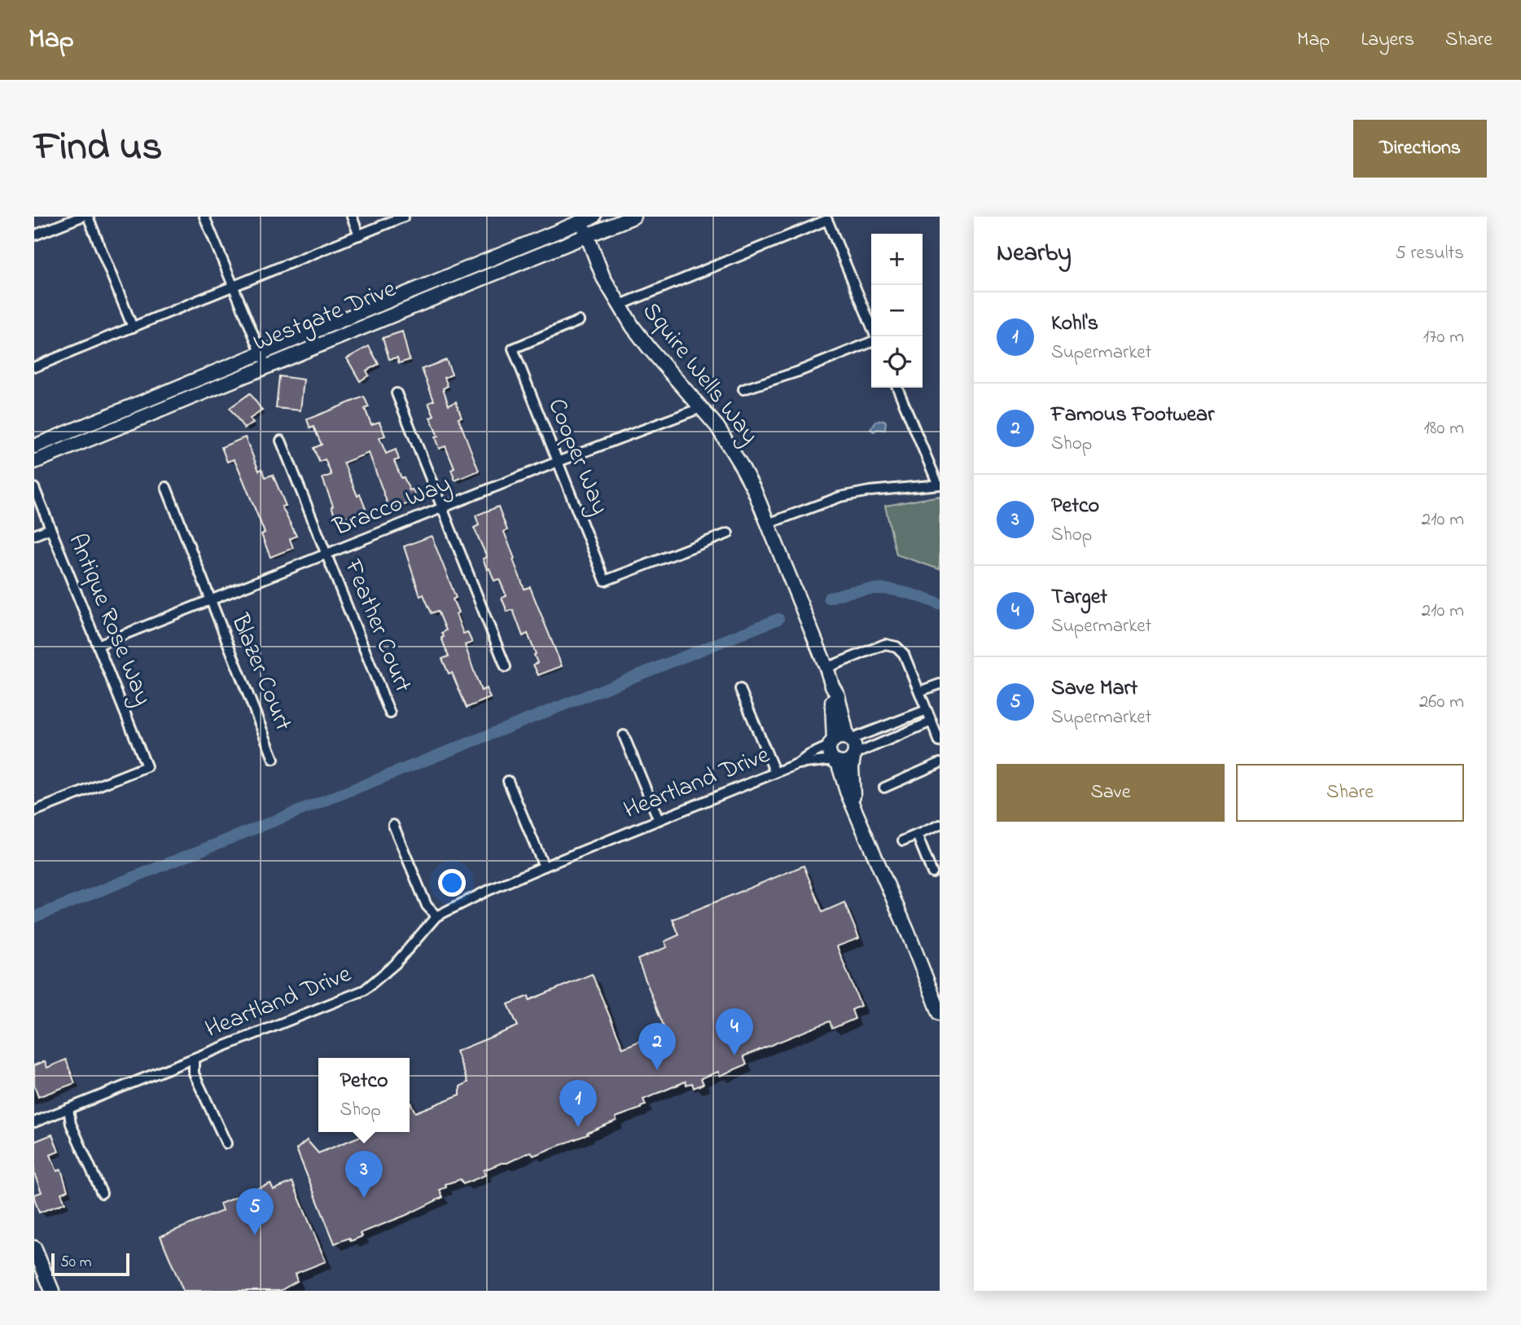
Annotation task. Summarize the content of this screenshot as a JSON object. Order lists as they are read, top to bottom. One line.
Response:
{"streets":{"street":["Westgate Drive","Squire Wells Way","Cooper Way","Bracco Way","Antique Rose Way","Feather Court","Blazer Court","Heartland Drive"]},"crossings":[["Westgate Drive","Squire Wells Way"],["Squire Wells Way","Bracco Way"],["Squire Wells Way","Heartland Drive"],["Cooper Way","Bracco Way"],["Bracco Way","Antique Rose Way"],["Bracco Way","Feather Court"],["Bracco Way","Blazer Court"]],"scale_bar":"50 m","page":{"header":"Map","nav":["Map","Layers","Share"],"title":"Find us","buttons":["Directions",["Save","Share"]],"heading":["Nearby","5 results"],"map_buttons":["+","−"],"list":[{"mark":"1","name":"Kohl's","note":"Supermarket","value":"170 m"},{"mark":"2","name":"Famous Footwear","note":"Shop","value":"180 m"},{"mark":"3","name":"Petco","note":"Shop","value":"210 m"},{"mark":"4","name":"Target","note":"Supermarket","value":"210 m"},{"mark":"5","name":"Save Mart","note":"Supermarket","value":"260 m"}],"pins":["4","2","1","3","5"],"popup":["Petco","Shop"],"scale":"50 m"}}
